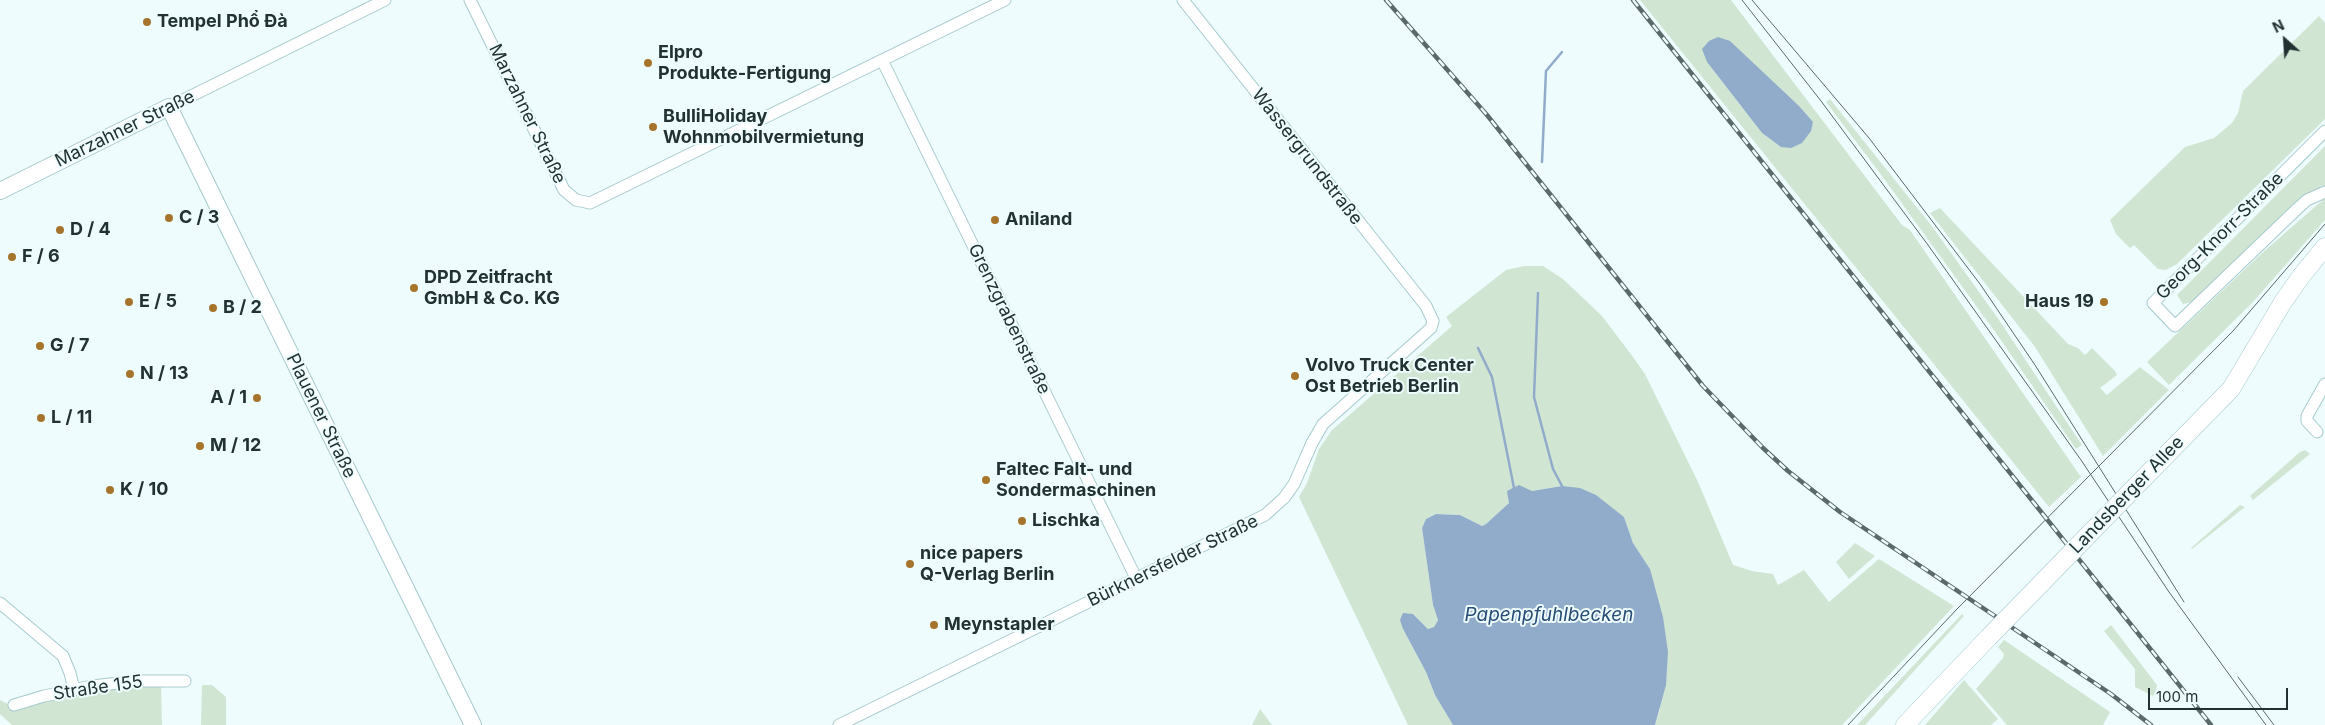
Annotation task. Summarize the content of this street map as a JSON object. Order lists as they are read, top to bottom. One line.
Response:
{"streets":{"main road":["Landsberger Allee"],"street":["Marzahner Straße","Wassergrundstraße","Georg-Knorr-Straße","Grenzgrabenstraße","Plauener Straße","Bürknersfelder Straße","Straße 155"]},"crossings":[["Marzahner Straße","Grenzgrabenstraße"],["Marzahner Straße","Plauener Straße"],["Wassergrundstraße","Bürknersfelder Straße"],["Grenzgrabenstraße","Bürknersfelder Straße"]],"water":["Papenpfuhlbecken"],"places":["Tempel Phổ Đà","Elpro Produkte-Fertigung","BulliHoliday Wohnmobilvermietung","C / 3","Aniland","D / 4","F / 6","DPD Zeitfracht GmbH & Co. KG","E / 5","Haus 19","B / 2","G / 7","N / 13","Volvo Truck Center Ost Betrieb Berlin","A / 1","L / 11","M / 12","Faltec Falt- und Sondermaschinen","K / 10","Lischka","nice papers Q-Verlag Berlin","Meynstapler"],"scale_bar":"100 m","north":"top left"}
